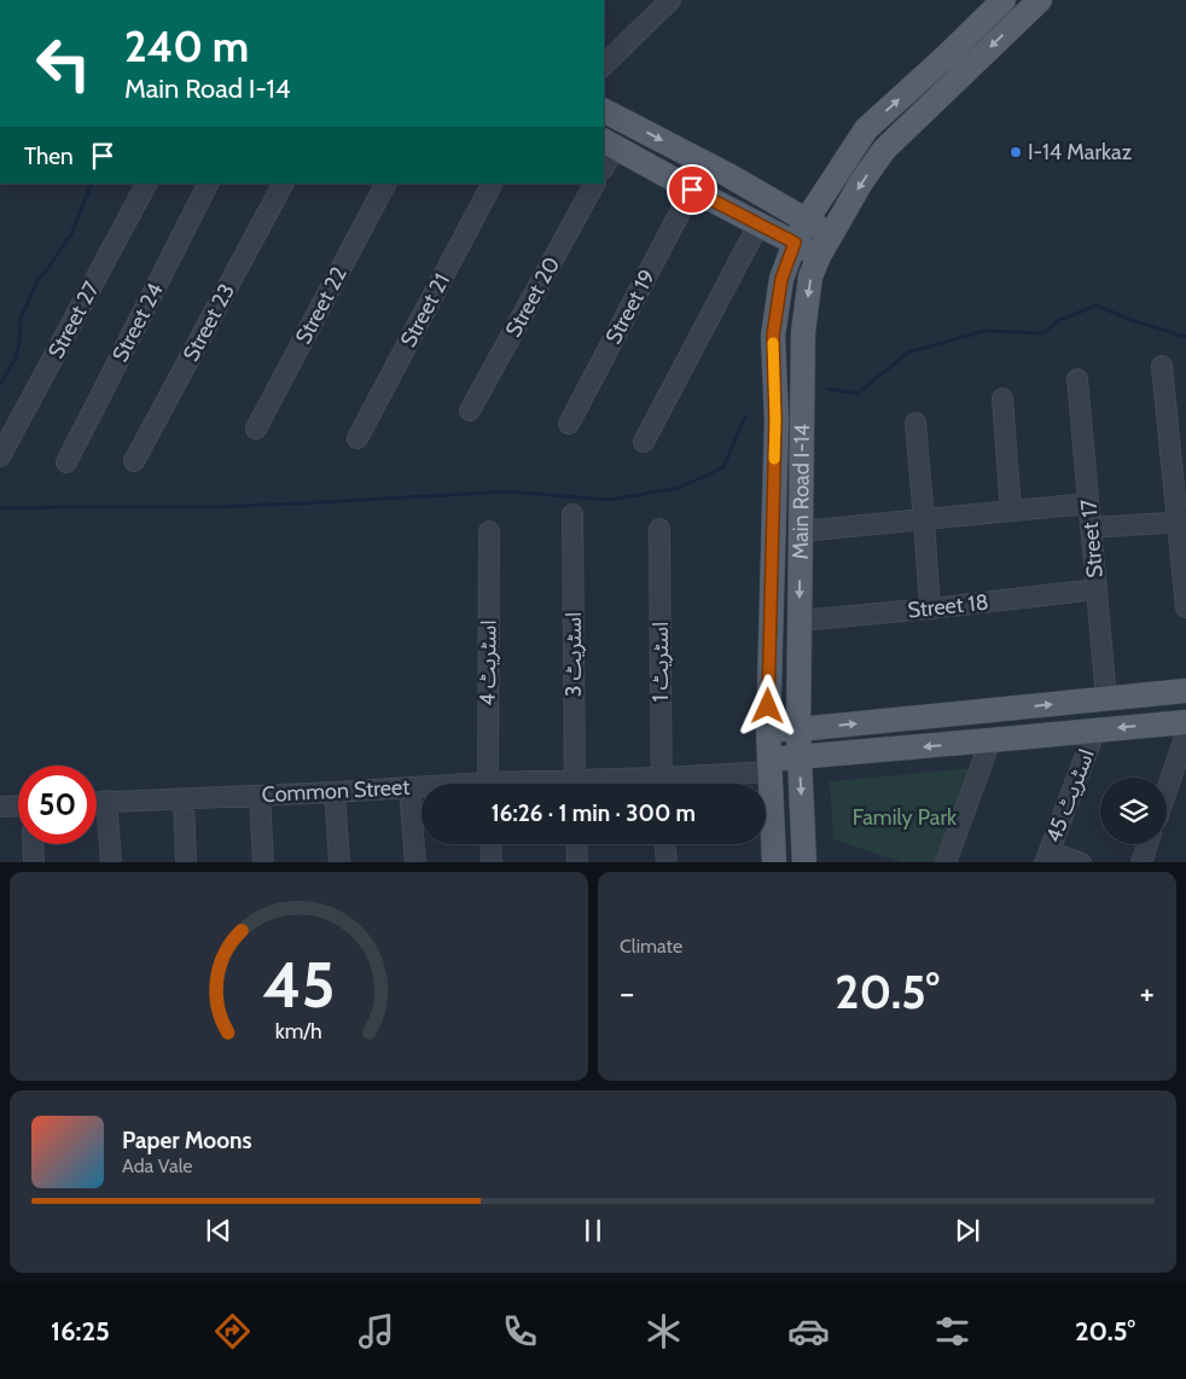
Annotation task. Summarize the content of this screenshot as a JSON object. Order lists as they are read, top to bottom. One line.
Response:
{"streets":{"main road":["Main Road I-14"],"street":["Street 20","Street 22","Street 19","Street 21","Street 27","Street 24","Street 23","Street 17","Street 18","اسٹریٹ 3","اسٹریٹ 1","اسٹریٹ 4","Common Street","اسٹریٹ 45"]},"crossings":[["Main Road I-14","Street 18"],["Main Road I-14","Common Street"],["Street 17","Street 18"]],"parks":["Family Park"],"places":["I-14 Markaz"],"page":{"turn":["240 m","Main Road I-14"],"then":"Then","limit":"50","trip":"16:26 · 1 min · 300 m","tile":"Climate","heat":["−","20.5°","+"],"song":["Paper Moons","Ada Vale"],"tabs":["16:25","20.5°"],"gauge":["45","km/h"]}}
